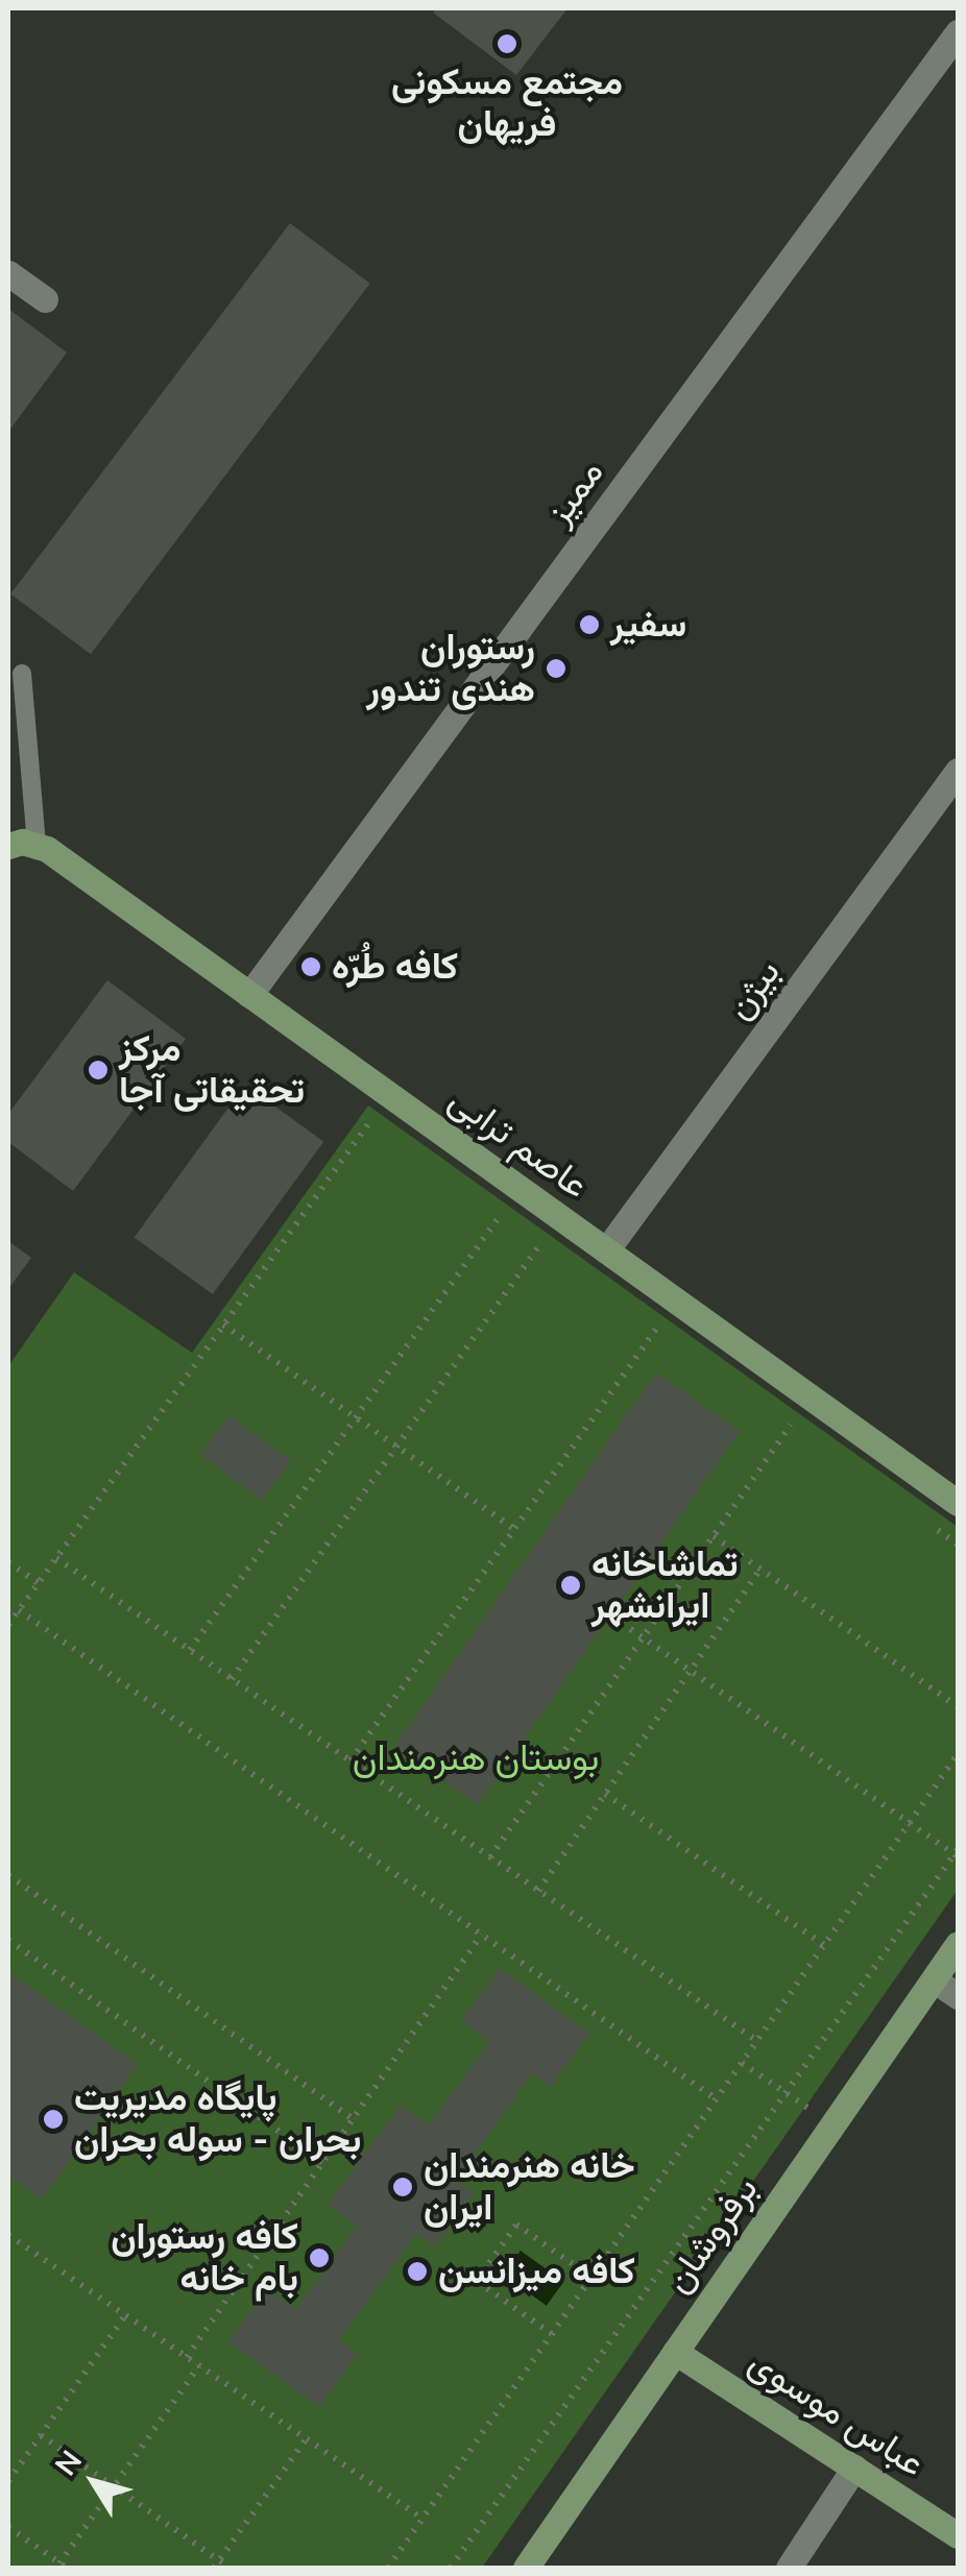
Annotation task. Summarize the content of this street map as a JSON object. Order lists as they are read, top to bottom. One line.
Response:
{"streets":{"street":["ممیز","بیژن","عاصم ترابی","برفروشان","عباس موسوی"]},"crossings":[["ممیز","عاصم ترابی"],["بیژن","عاصم ترابی"],["برفروشان","عباس موسوی"]],"parks":["بوستان هنرمندان"],"places":["مجتمع مسکونی فریهان","سفیر","رستوران هندی تندور","کافه طُرّه","مرکز تحقیقاتی آجا","تماشاخانه ایرانشهر","پایگاه مدیریت بحران - سوله بحران","خانه هنرمندان ایران","کافه رستوران بام خانه","کافه میزانسن"],"north":"top left"}
